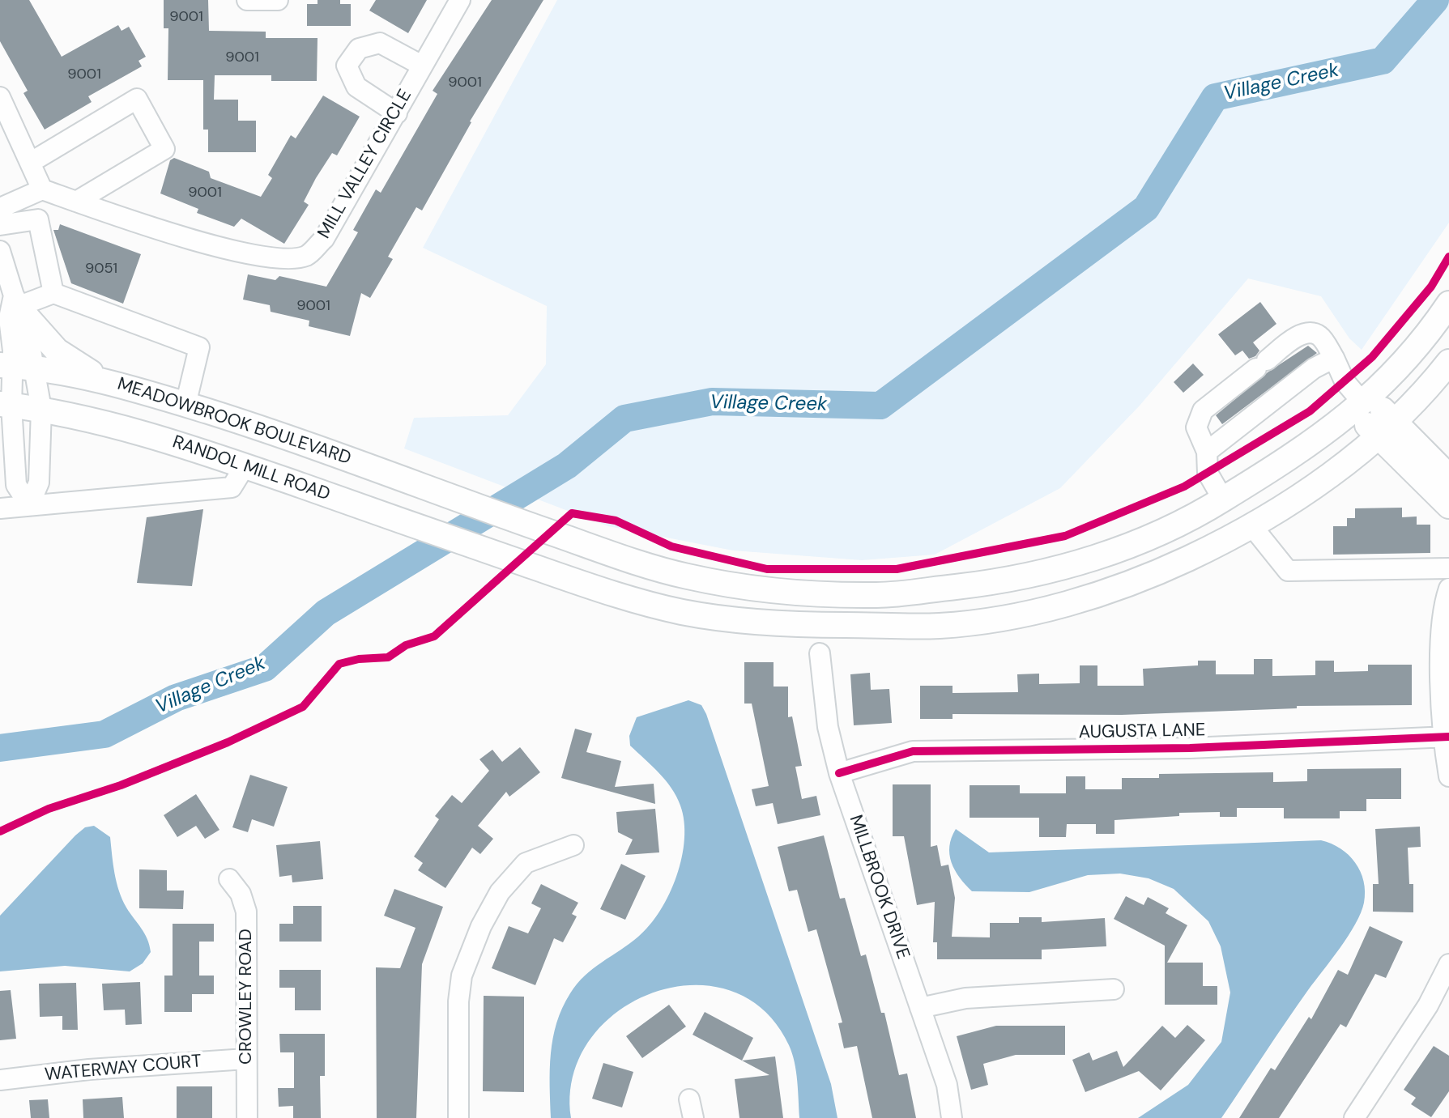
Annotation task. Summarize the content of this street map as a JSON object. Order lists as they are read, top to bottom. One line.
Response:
{"streets":{"main road":["MEADOWBROOK BOULEVARD","RANDOL MILL ROAD"],"street":["MILL VALLEY CIRCLE","AUGUSTA LANE","MILLBROOK DRIVE","CROWLEY ROAD","WATERWAY COURT"]},"crossings":[["AUGUSTA LANE","MILLBROOK DRIVE"],["CROWLEY ROAD","WATERWAY COURT"]],"water":["Village Creek"],"house_numbers":["9001","9001","9001","9001","9001","9051","9001"]}
